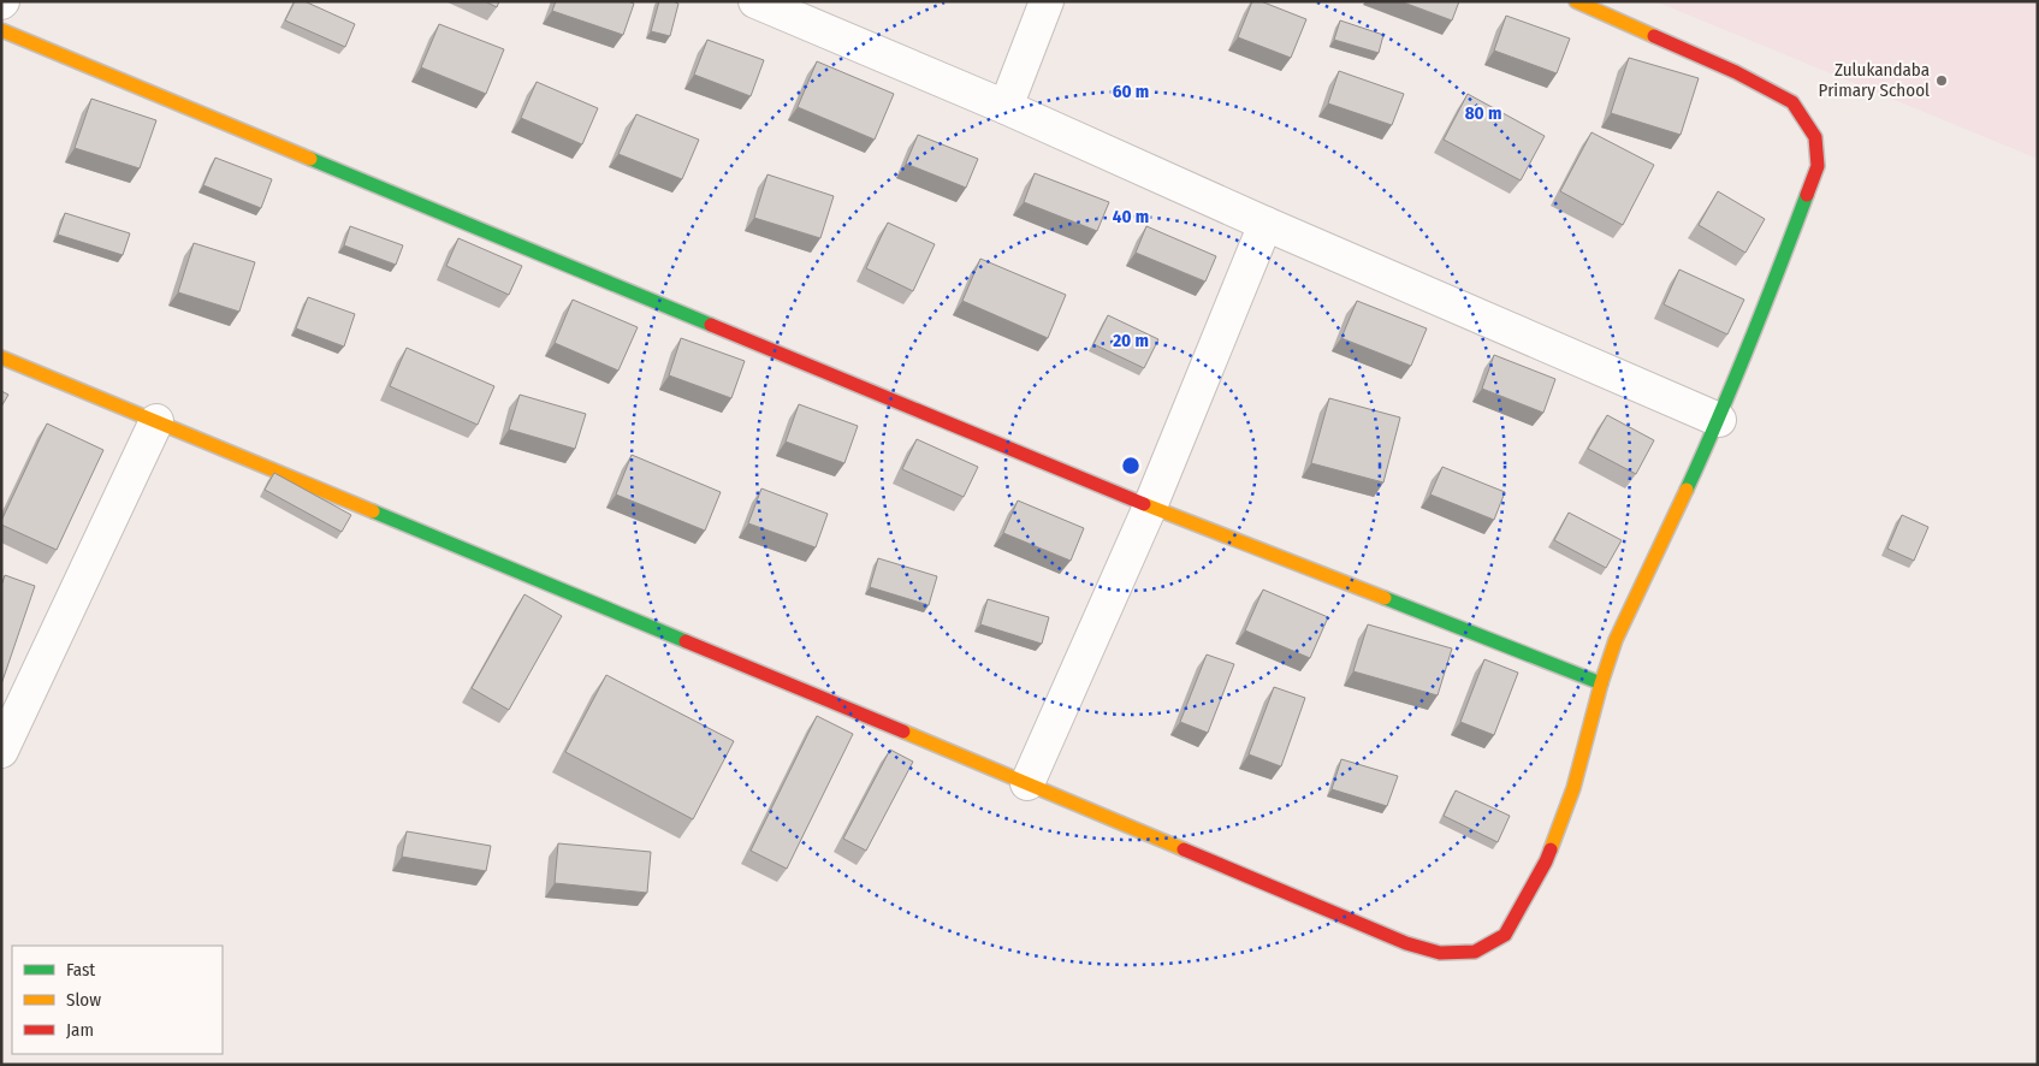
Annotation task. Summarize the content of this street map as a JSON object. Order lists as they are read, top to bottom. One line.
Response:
{"places":["Zulukandaba Primary School"],"legend":["Fast","Slow","Jam"],"rings":["60 m","80 m","40 m","20 m"]}
